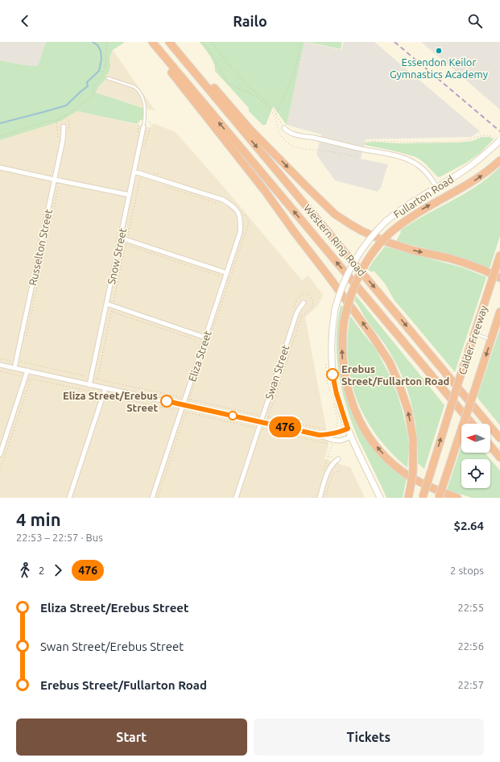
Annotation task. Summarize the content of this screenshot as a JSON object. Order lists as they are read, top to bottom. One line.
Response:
{"streets":{"highway":["Western Ring Road","Calder Freeway"],"main road":["Fullarton Road"],"street":["Russelton Street","Snow Street","Eliza Street","Swan Street"]},"places":["Essendon Keilor Gymnastics Academy","Erebus Street/Fullarton Road","Eliza Street/Erebus Street"],"lines":["bus line 476"],"north":"left","page":{"header":"Railo","on_map":"476","heading":["4 min","22:53 – 22:57 · Bus","$2.64"],"legs":["2","476","2 stops"],"list":[{"name":"Eliza Street/Erebus Street","value":"22:55"},{"name":"Swan Street/Erebus Street","value":"22:56"},{"name":"Erebus Street/Fullarton Road","value":"22:57"}],"buttons":["Start","Tickets"]}}
